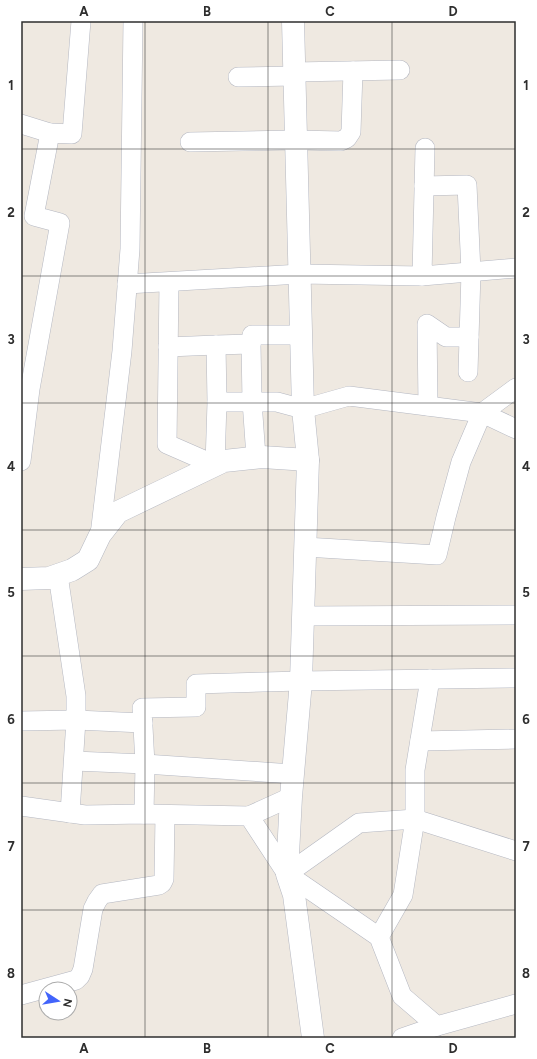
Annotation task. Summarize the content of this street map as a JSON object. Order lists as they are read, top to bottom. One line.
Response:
{"north":"right","grid":{"columns":["A","B","C","D"],"rows":["1","2","3","4","5","6","7","8"]}}
